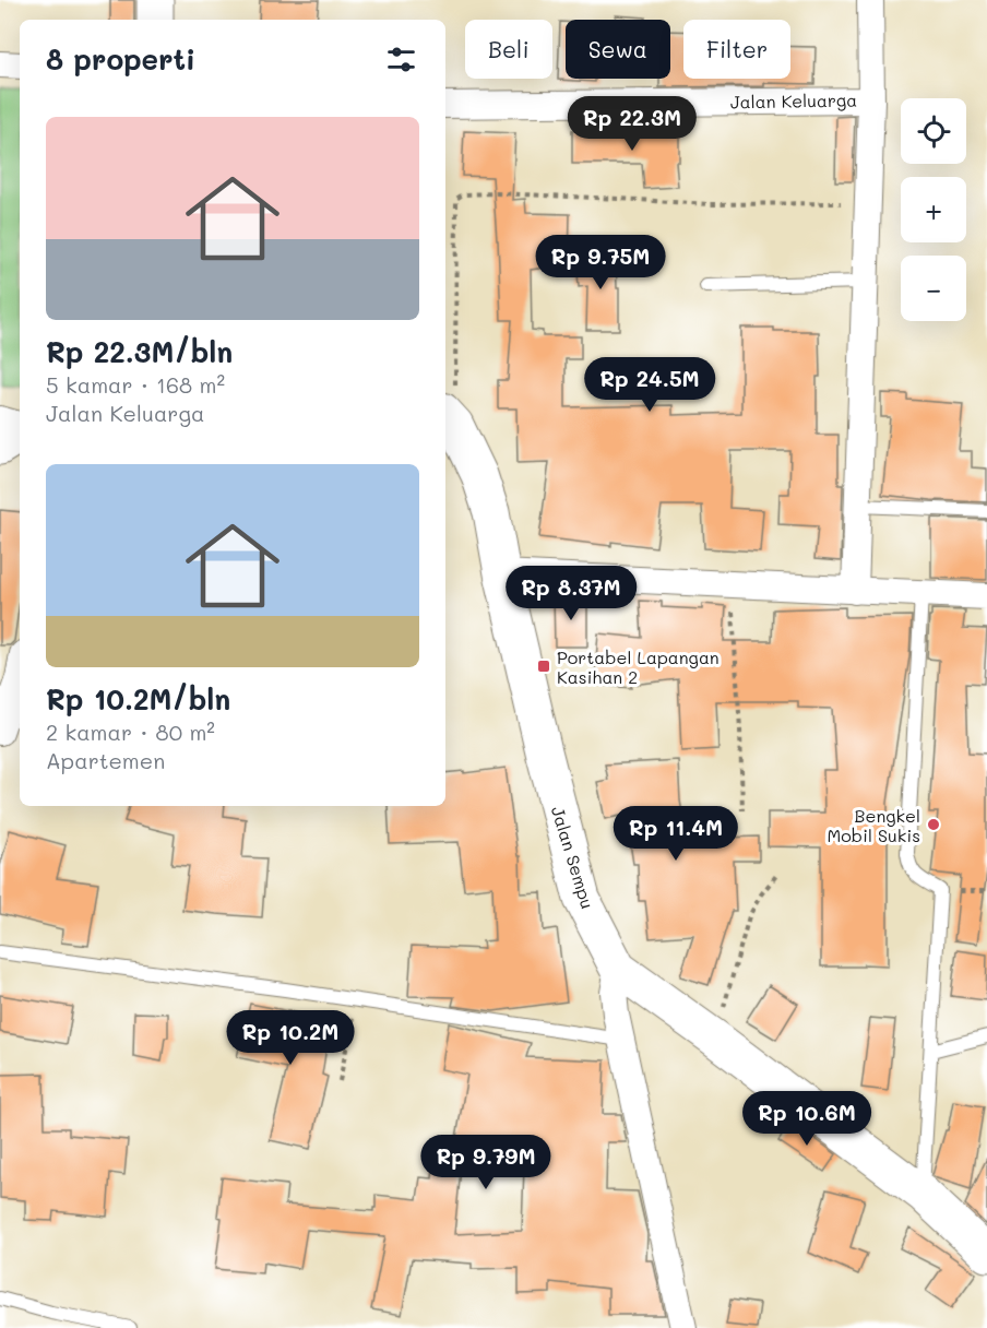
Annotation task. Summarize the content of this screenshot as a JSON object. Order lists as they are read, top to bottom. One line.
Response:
{"streets":{"main road":["Jalan Sempu"],"street":["Jalan Keluarga"]},"places":{"transit":["Portabel Lapangan Kasihan 2"],"other":["Bengkel Mobil Sukis"]},"page":{"chip":["Beli","Sewa","Filter"],"heading":"8 properti","price":["Rp 22.3M","Rp 9.75M","Rp 24.5M","Rp 8.37M","Rp 11.4M","Rp 10.2M","Rp 10.6M","Rp 9.79M"],"map_buttons":["+","−"],"list":[{"name":"Rp 22.3M/bln","note":"5 kamar · 168 m² · Jalan Keluarga"},{"name":"Rp 10.2M/bln","note":"2 kamar · 80 m² · Apartemen"}]}}
